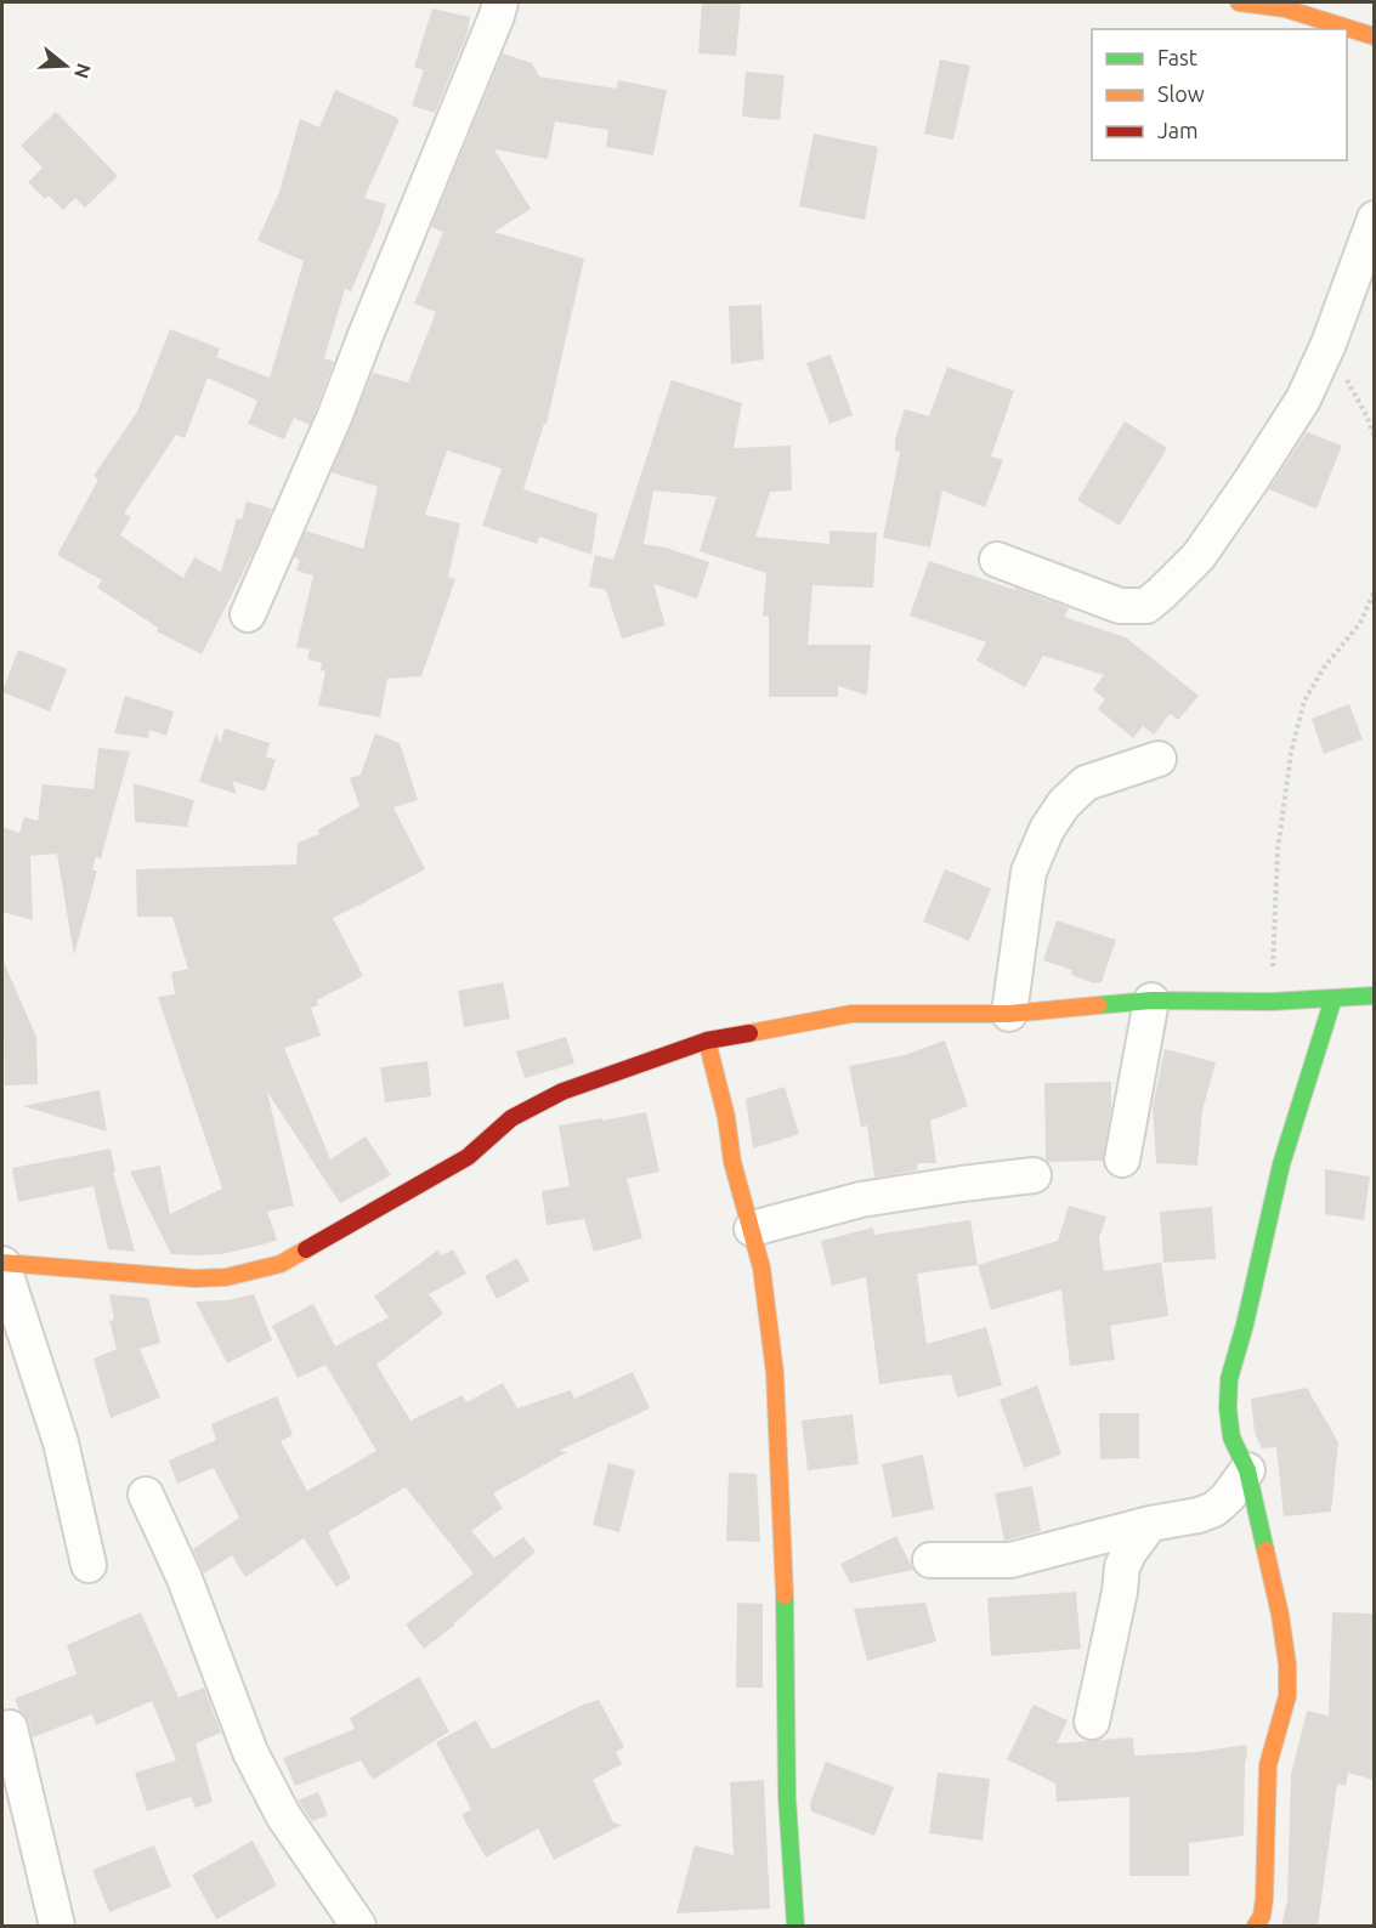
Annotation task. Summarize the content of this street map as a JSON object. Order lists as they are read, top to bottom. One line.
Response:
{"legend":["Fast","Slow","Jam"],"north":"right"}
